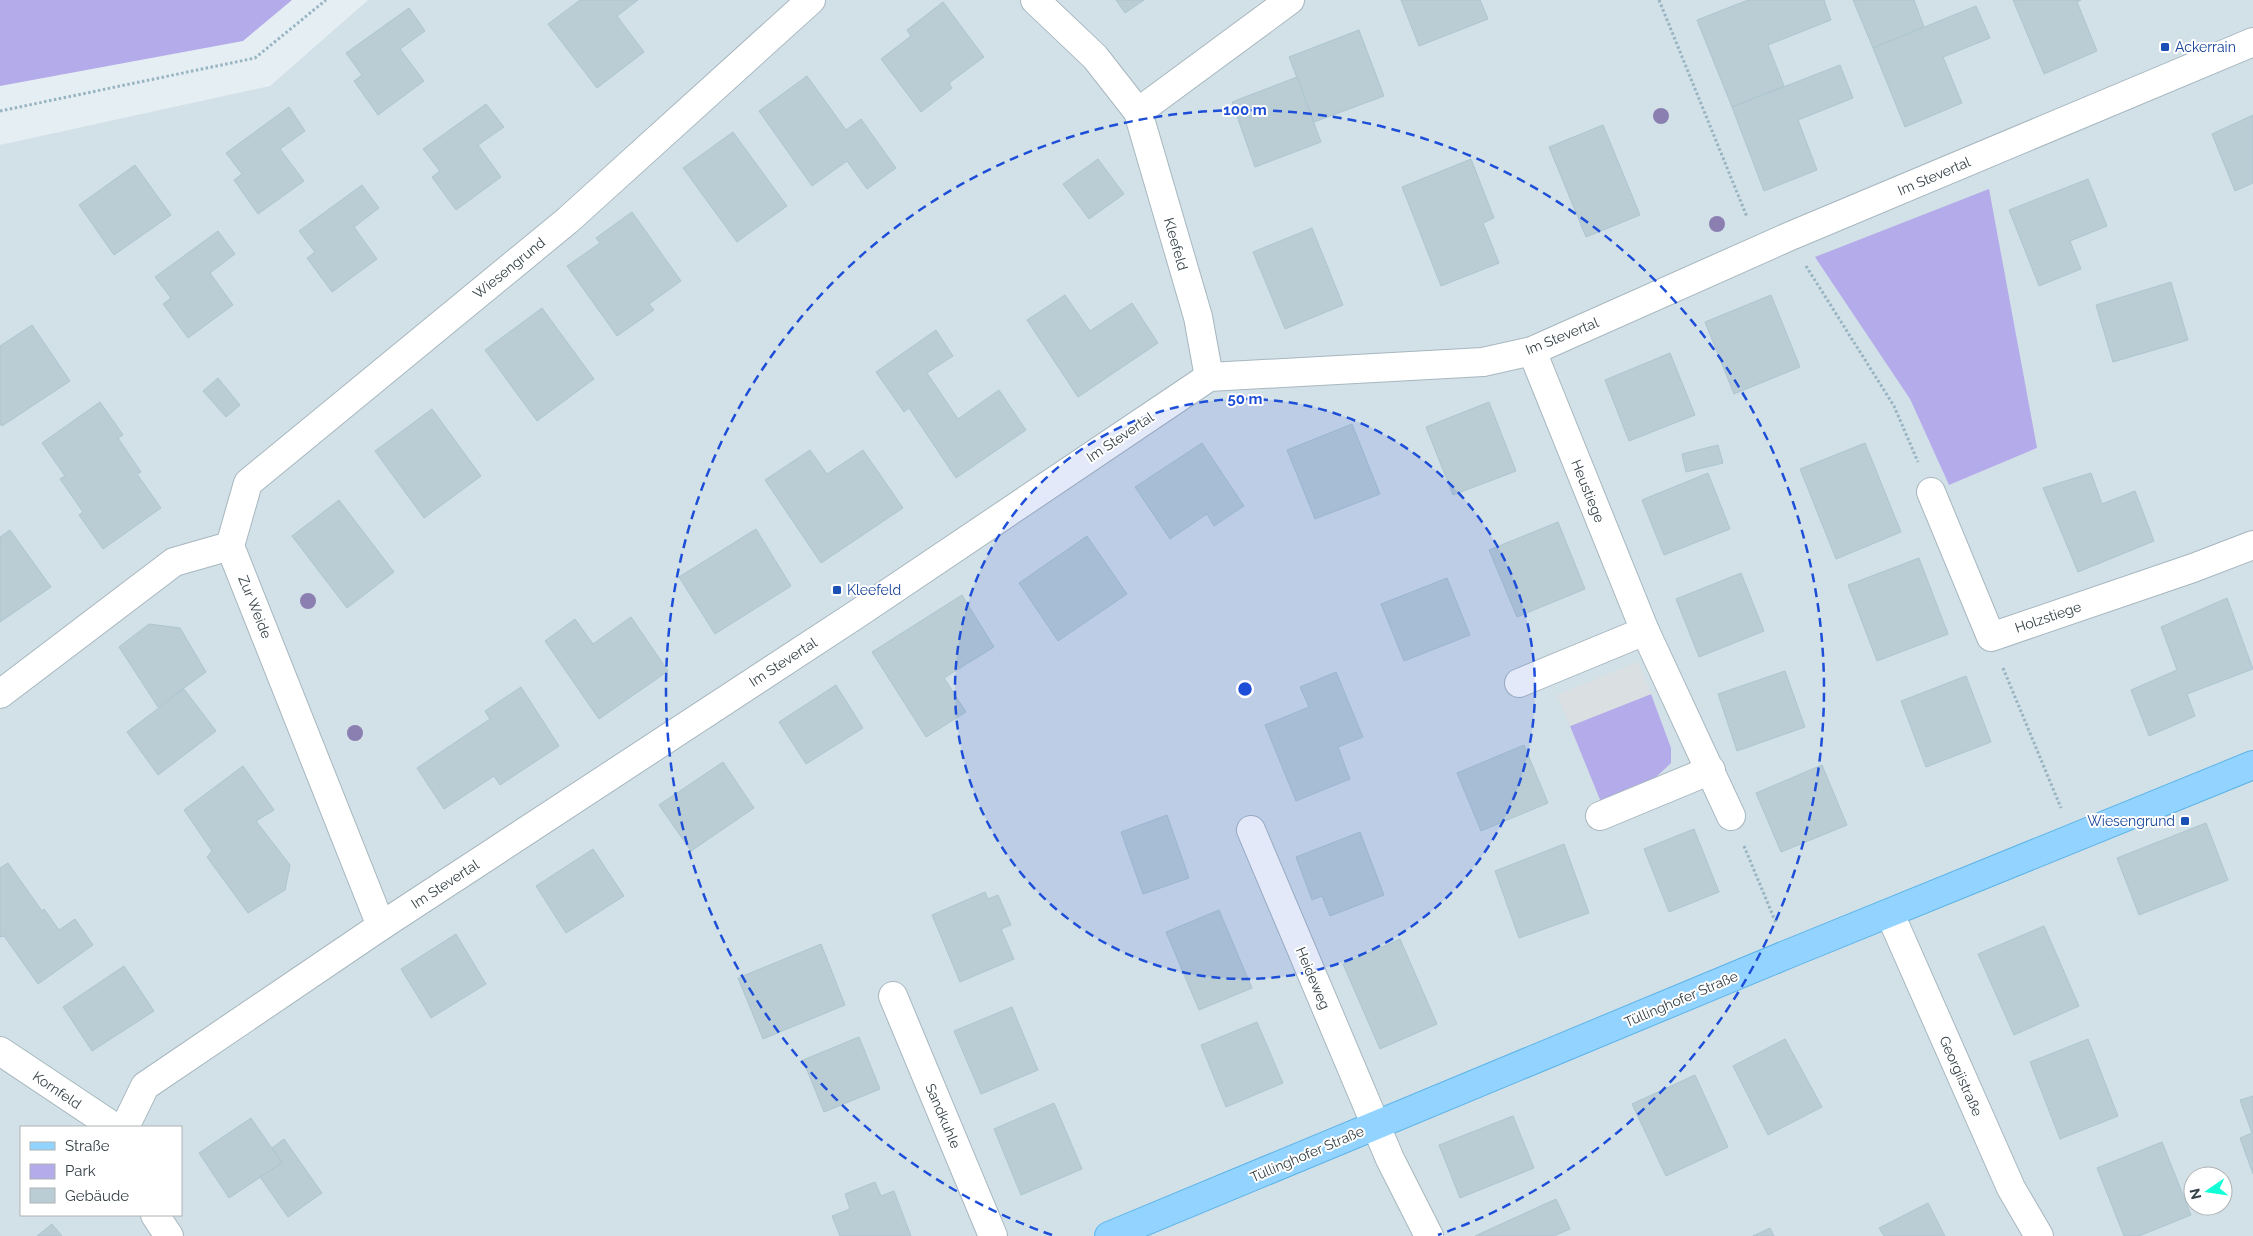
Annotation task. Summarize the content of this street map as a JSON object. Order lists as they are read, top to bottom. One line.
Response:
{"streets":{"main road":["Tüllinghofer Straße"],"street":["Im Stevertal","Kleefeld","Wiesengrund","Heustiege","Zur Weide","Holzstiege","Heideweg","Georgiistraße","Kornfeld","Sandkuhle"]},"crossings":[["Im Stevertal","Kleefeld"],["Im Stevertal","Heustiege"],["Im Stevertal","Zur Weide"],["Wiesengrund","Zur Weide"],["Heideweg","Tüllinghofer Straße"],["Tüllinghofer Straße","Georgiistraße"]],"places":{"transit":["Ackerrain","Kleefeld","Wiesengrund"]},"legend":["Straße","Park","Gebäude"],"north":"left","rings":["100 m","50 m"]}
